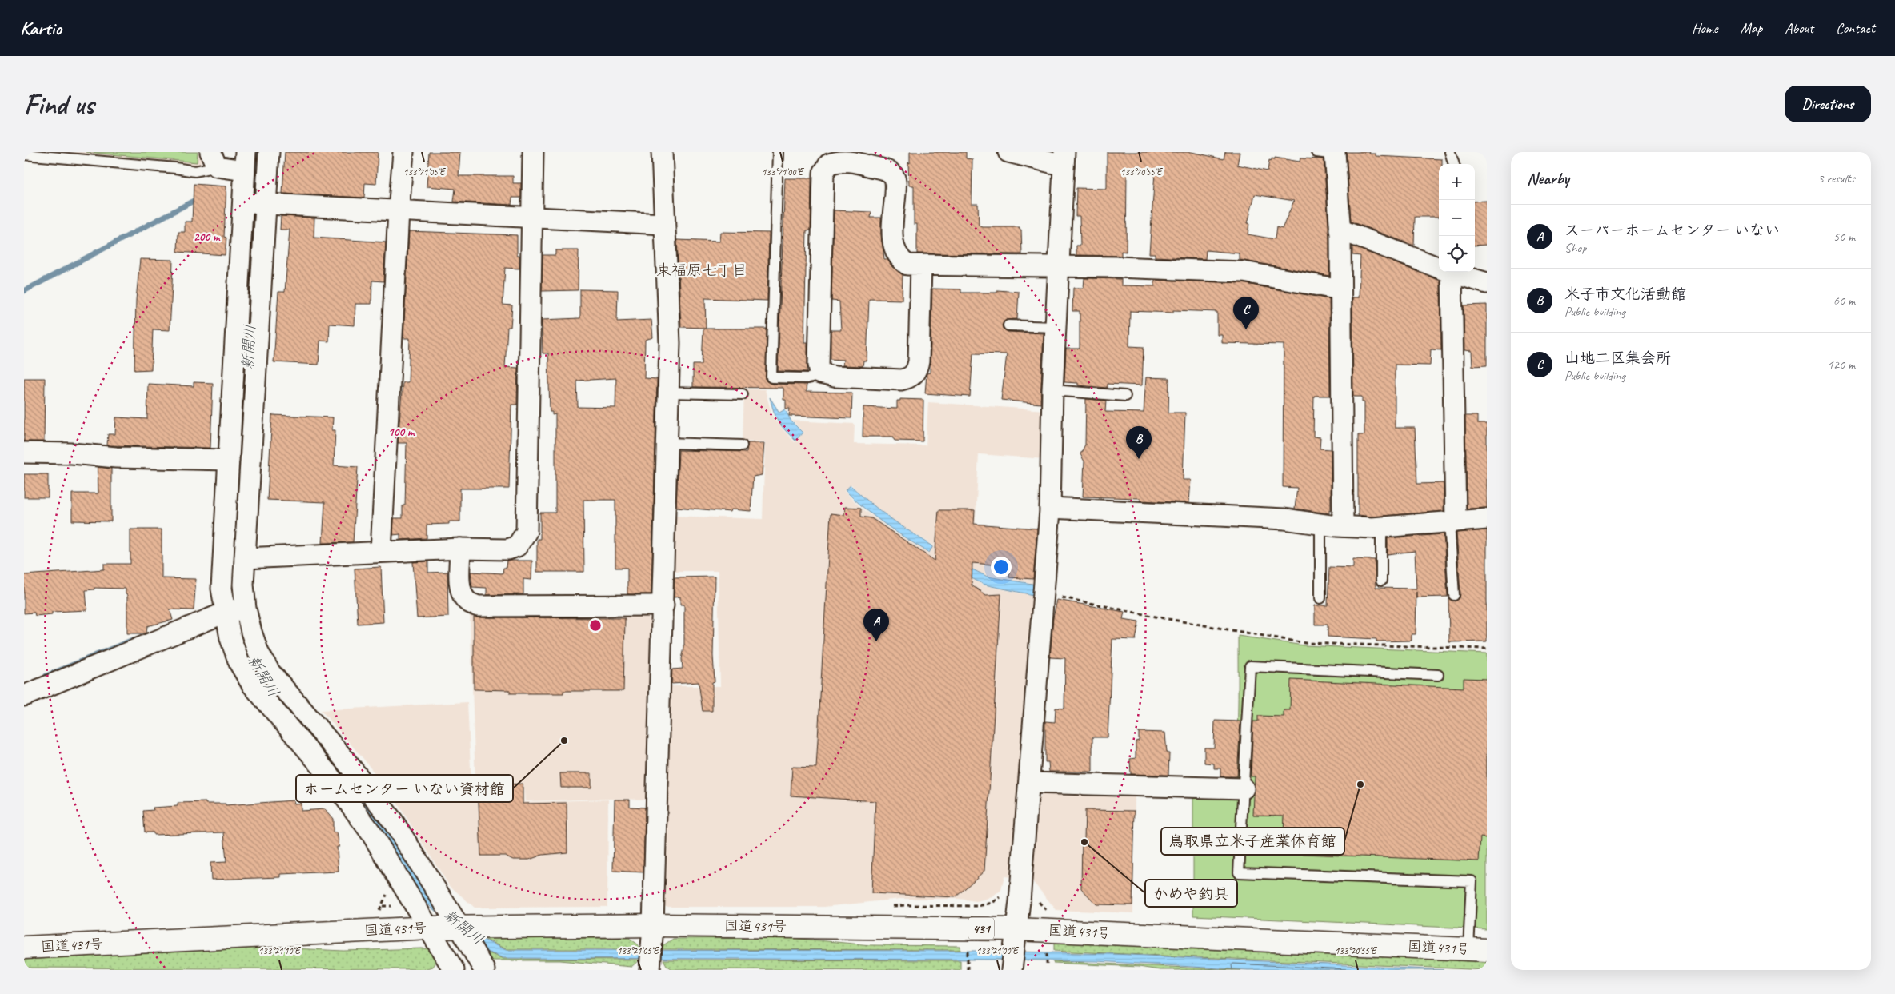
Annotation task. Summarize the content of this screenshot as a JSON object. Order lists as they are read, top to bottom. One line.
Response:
{"streets":{"highway":["国道431号","431"]},"districts":["東福原七丁目"],"water":["新開川"],"places":["ホームセンター いない資材館","鳥取県立米子産業体育館","かめや釣具"],"page":{"header":"Kartio","nav":["Home","Map","About","Contact"],"buttons":"Directions","title":"Find us","heading":["Nearby","3 results"],"map_buttons":["+","−"],"list":[{"mark":"A","name":"スーパーホームセンター いない","note":"Shop","value":"50 m"},{"mark":"B","name":"米子市文化活動館","note":"Public building","value":"60 m"},{"mark":"C","name":"山地二区集会所","note":"Public building","value":"120 m"}],"pins":["C","B","A"]},"coordinates":["133°21'05\"E","133°21'00\"E","133°20'55\"E","133°21'10\"E"],"rings":["200 m","100 m"]}
